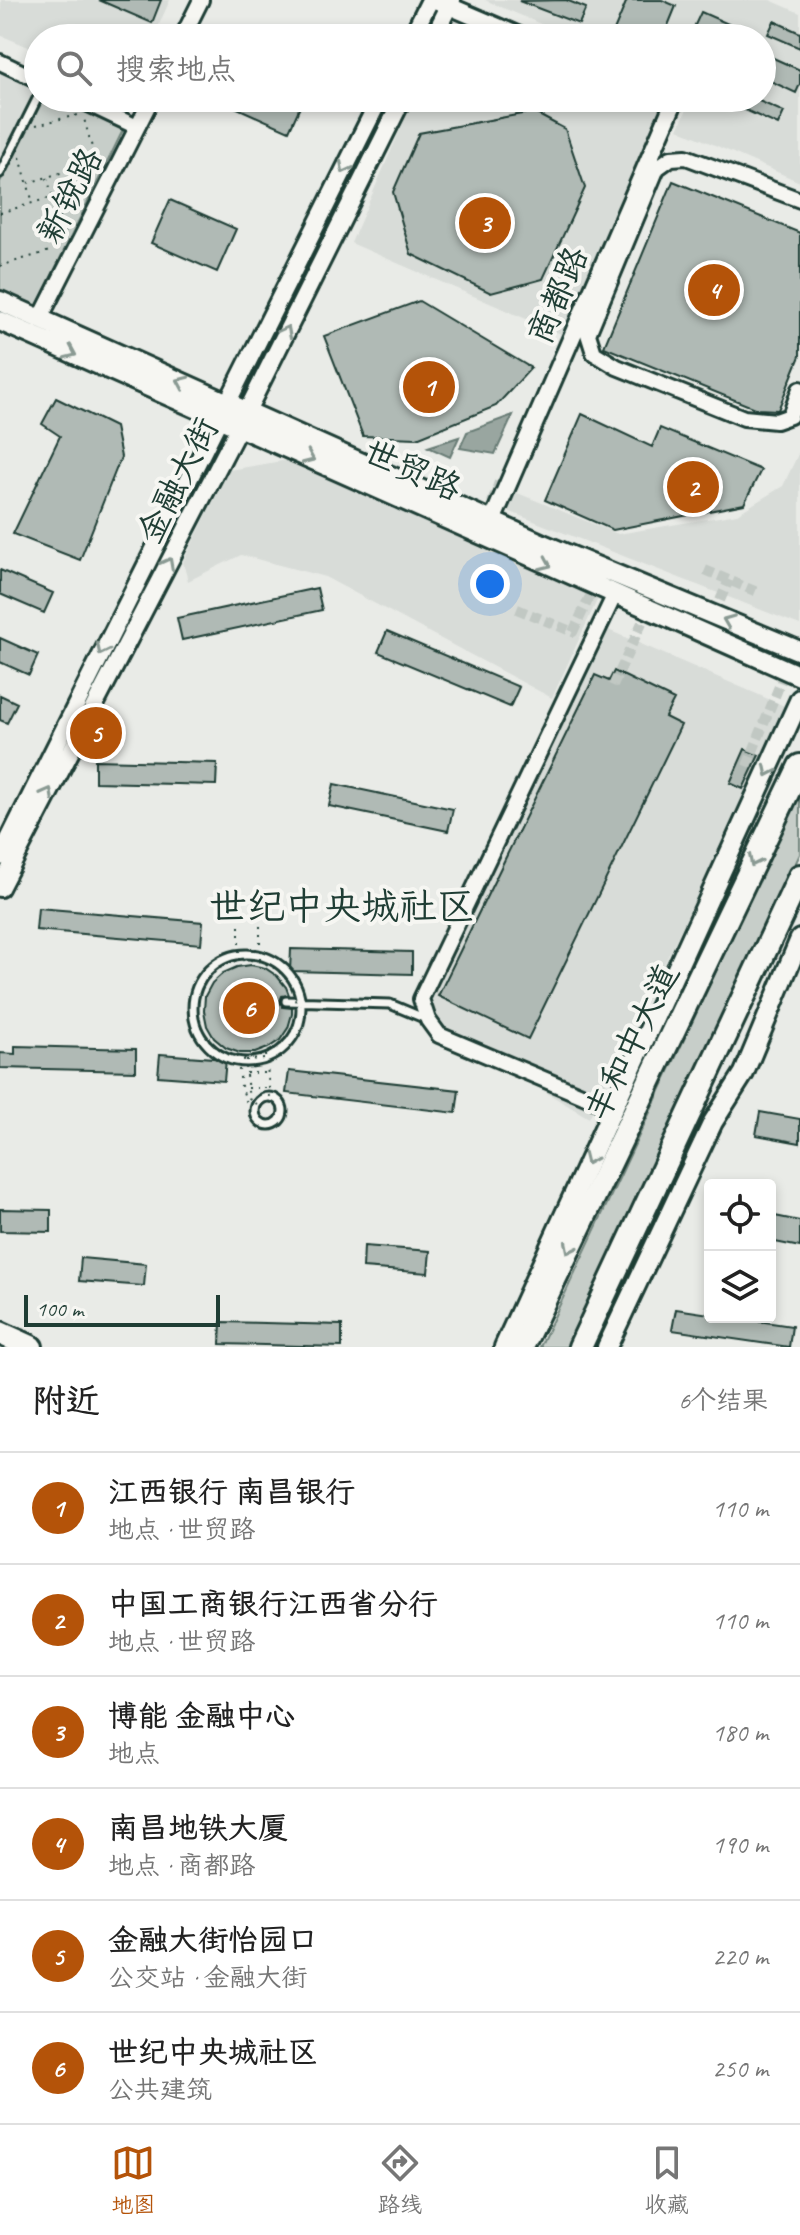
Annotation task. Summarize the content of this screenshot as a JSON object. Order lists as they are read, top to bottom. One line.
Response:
{"streets":{"main road":["世贸路","丰和中大道"],"street":["新锐路","商都路","金融大街"]},"crossings":[["新锐路","世贸路"],["商都路","世贸路"],["世贸路","金融大街"]],"districts":["世纪中央城社区"],"scale_bar":"100 m","page":{"search":"搜索地点","pins":["3","4","1","2","5","6"],"scale":"100 m","heading":["附近","6个结果"],"list":[{"mark":"1","name":"江西银行 南昌银行","note":"地点 · 世贸路","value":"110 m"},{"mark":"2","name":"中国工商银行江西省分行","note":"地点 · 世贸路","value":"110 m"},{"mark":"3","name":"博能 金融中心","note":"地点","value":"180 m"},{"mark":"4","name":"南昌地铁大厦","note":"地点 · 商都路","value":"190 m"},{"mark":"5","name":"金融大街怡园口","note":"公交站 · 金融大街","value":"220 m"},{"mark":"6","name":"世纪中央城社区","note":"公共建筑","value":"250 m"}],"nav":["地图","路线","收藏"]}}
